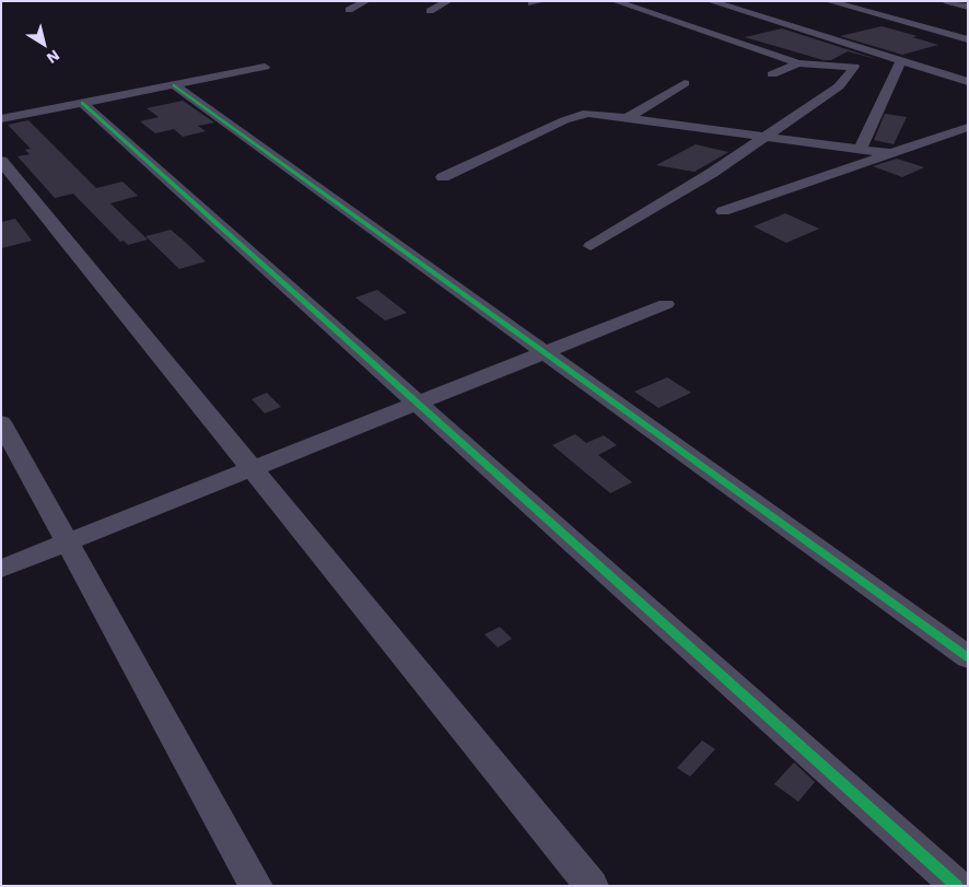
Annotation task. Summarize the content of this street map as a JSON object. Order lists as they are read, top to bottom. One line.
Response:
{"north":"bottom right"}
